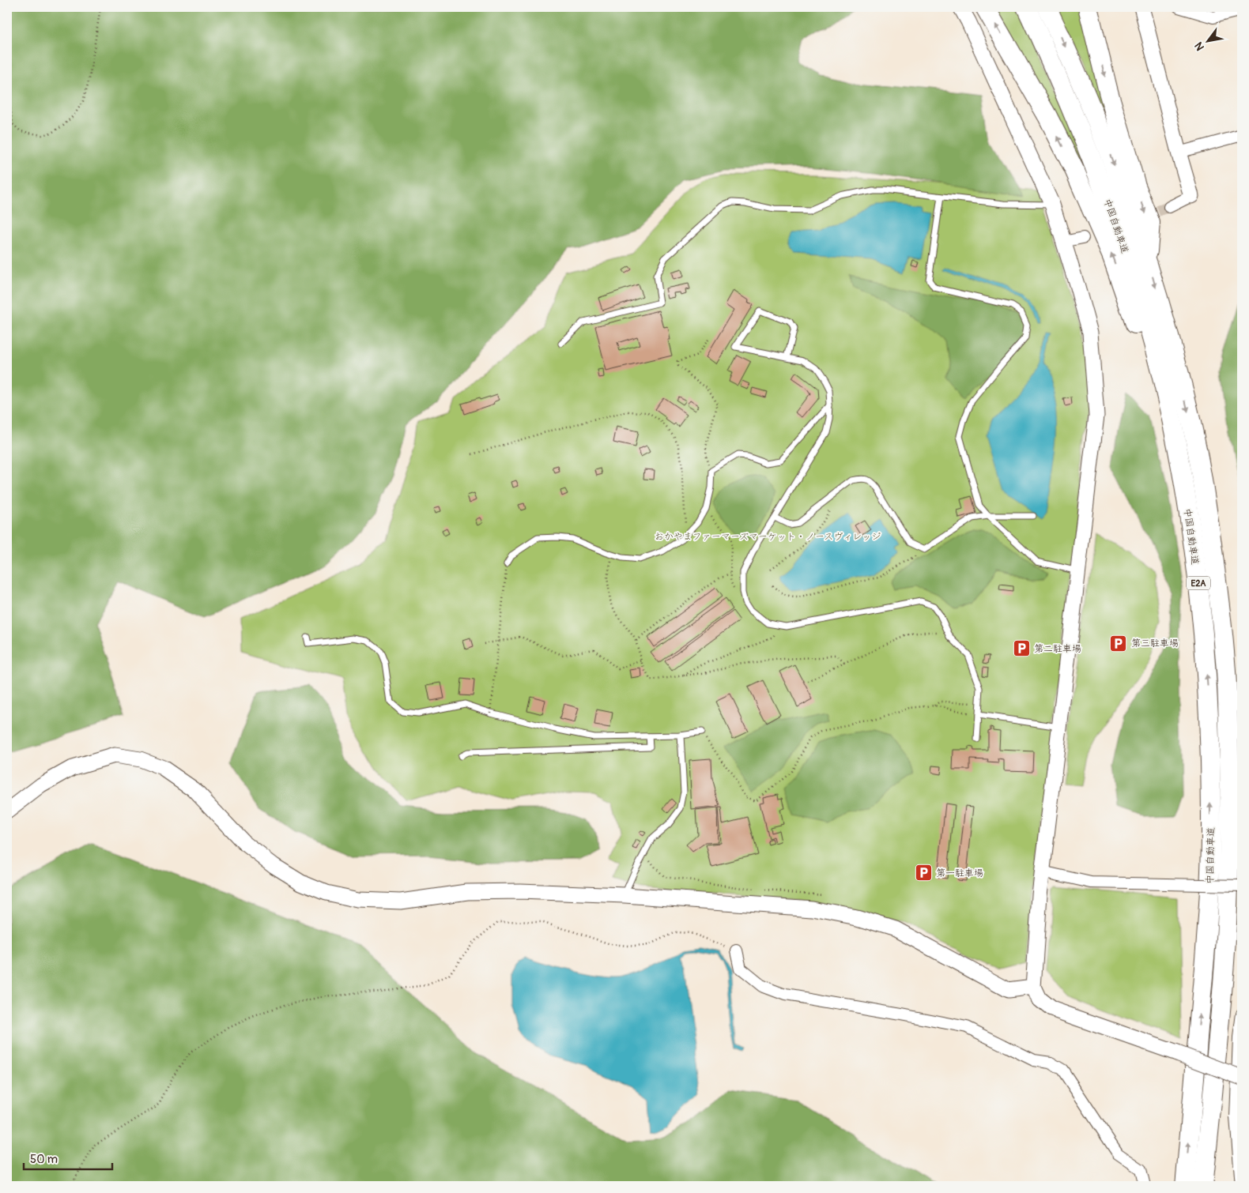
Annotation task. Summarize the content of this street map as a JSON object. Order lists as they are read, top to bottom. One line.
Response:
{"streets":{"highway":["中国自動車道","E2A"]},"parks":["おかやまファーマーズマーケット・ノースヴィレッジ"],"places":{"parking":["第三駐車場","第二駐車場","第一駐車場"]},"scale_bar":"50 m","north":"bottom left"}
